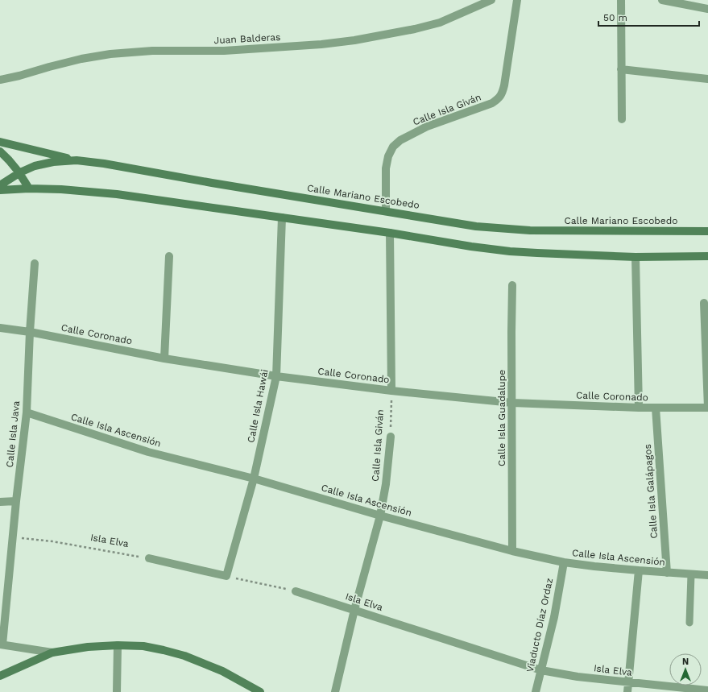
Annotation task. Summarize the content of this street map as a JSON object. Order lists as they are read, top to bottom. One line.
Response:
{"streets":{"main road":["Calle Mariano Escobedo"],"street":["Juan Balderas","Calle Isla Giván","Calle Coronado","Calle Isla Hawái","Calle Isla Guadalupe","Calle Isla Ascensión","Calle Isla Java","Calle Isla Galápagos","Isla Elva","Viaducto Díaz Ordaz"]},"crossings":[["Calle Isla Giván","Calle Mariano Escobedo"],["Calle Isla Giván","Calle Coronado"],["Calle Isla Giván","Calle Isla Ascensión"],["Calle Isla Giván","Isla Elva"],["Calle Coronado","Calle Isla Hawái"],["Calle Coronado","Calle Isla Guadalupe"],["Calle Coronado","Calle Isla Java"],["Calle Coronado","Calle Isla Galápagos"],["Calle Isla Hawái","Calle Isla Ascensión"],["Calle Isla Guadalupe","Calle Isla Ascensión"],["Calle Isla Ascensión","Calle Isla Java"],["Calle Isla Ascensión","Calle Isla Galápagos"],["Calle Isla Ascensión","Viaducto Díaz Ordaz"],["Calle Isla Java","Isla Elva"],["Isla Elva","Viaducto Díaz Ordaz"]],"scale_bar":"50 m","north":"top"}
